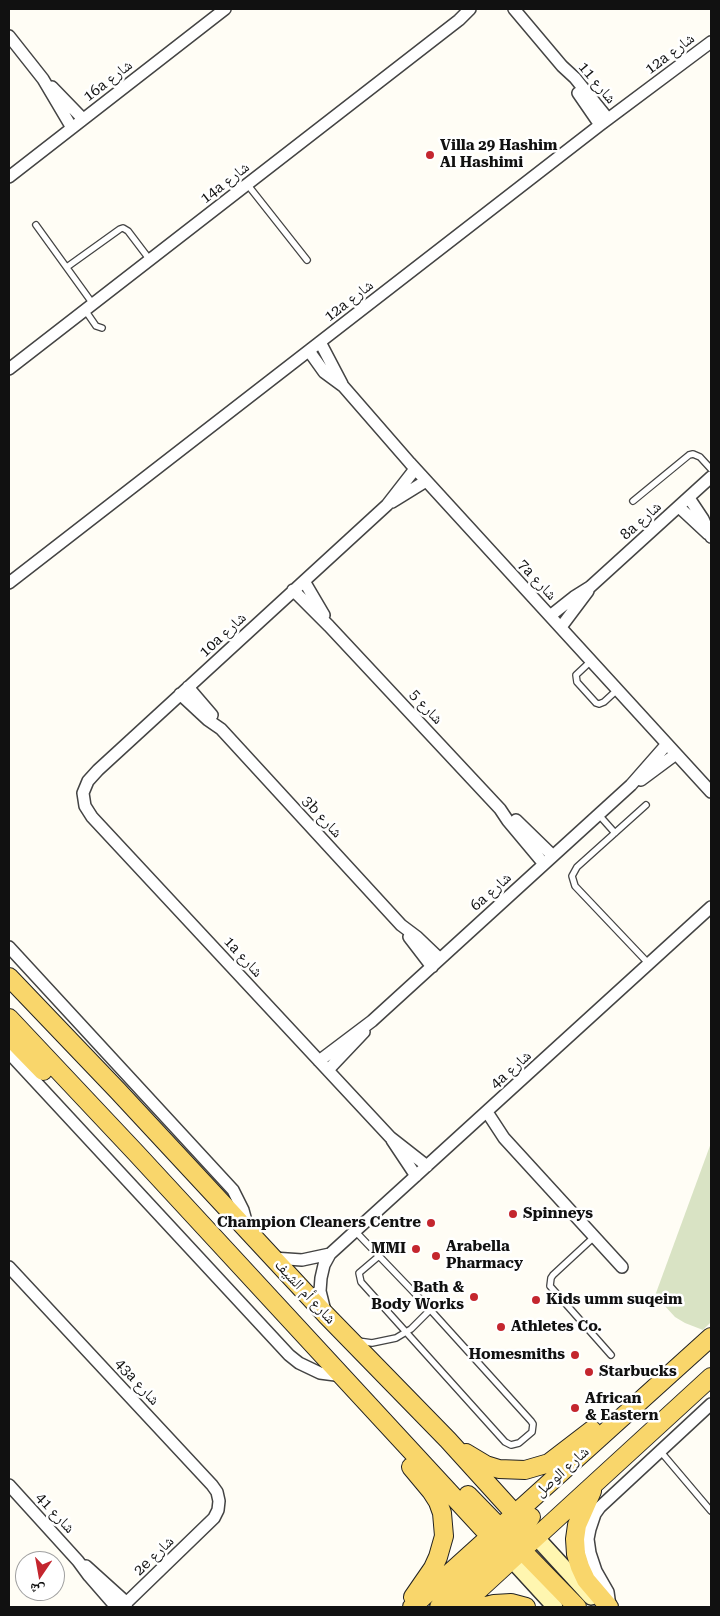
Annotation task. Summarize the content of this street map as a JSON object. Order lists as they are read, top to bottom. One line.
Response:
{"streets":{"main road":["شارع أم الشيف","شارع الوصل"],"street":["12a شارع","16a شارع","شارع 11","14a شارع","8a شارع","7a شارع","10a شارع","شارع 5","3b شارع","6a شارع","1a شارع","4a شارع","43a شارع","شارع 41","2e شارع"]},"crossings":[["12a شارع","شارع 11"],["12a شارع","7a شارع"],["8a شارع","7a شارع"],["7a شارع","10a شارع"],["7a شارع","6a شارع"],["10a شارع","شارع 5"],["10a شارع","3b شارع"],["10a شارع","1a شارع"],["شارع 5","6a شارع"],["3b شارع","6a شارع"],["6a شارع","1a شارع"],["1a شارع","4a شارع"],["4a شارع","شارع أم الشيف"],["شارع أم الشيف","شارع الوصل"],["43a شارع","2e شارع"],["شارع 41","2e شارع"]],"places":["Villa 29 Hashim Al Hashimi","Spinneys","Champion Cleaners Centre","MMI","Arabella Pharmacy","Bath & Body Works","Kids umm suqeim","Athletes Co.","Homesmiths","Starbucks","African & Eastern"],"north":"bottom"}
